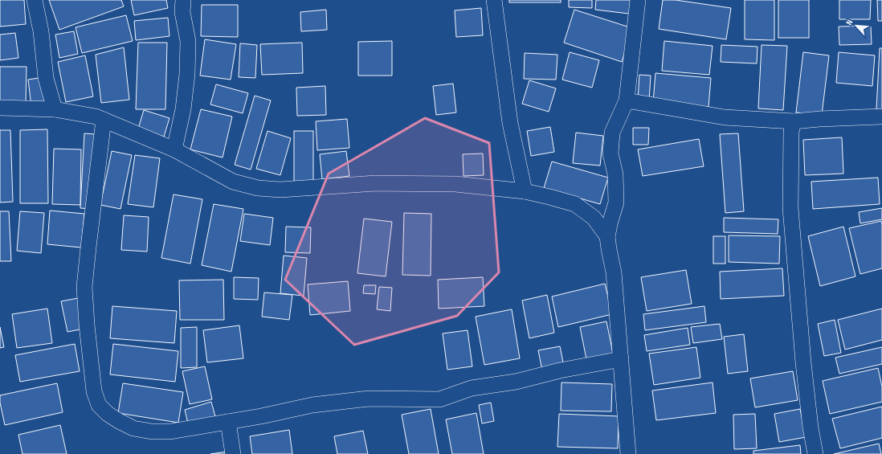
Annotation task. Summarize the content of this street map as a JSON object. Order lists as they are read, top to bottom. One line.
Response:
{"north":"top left"}
